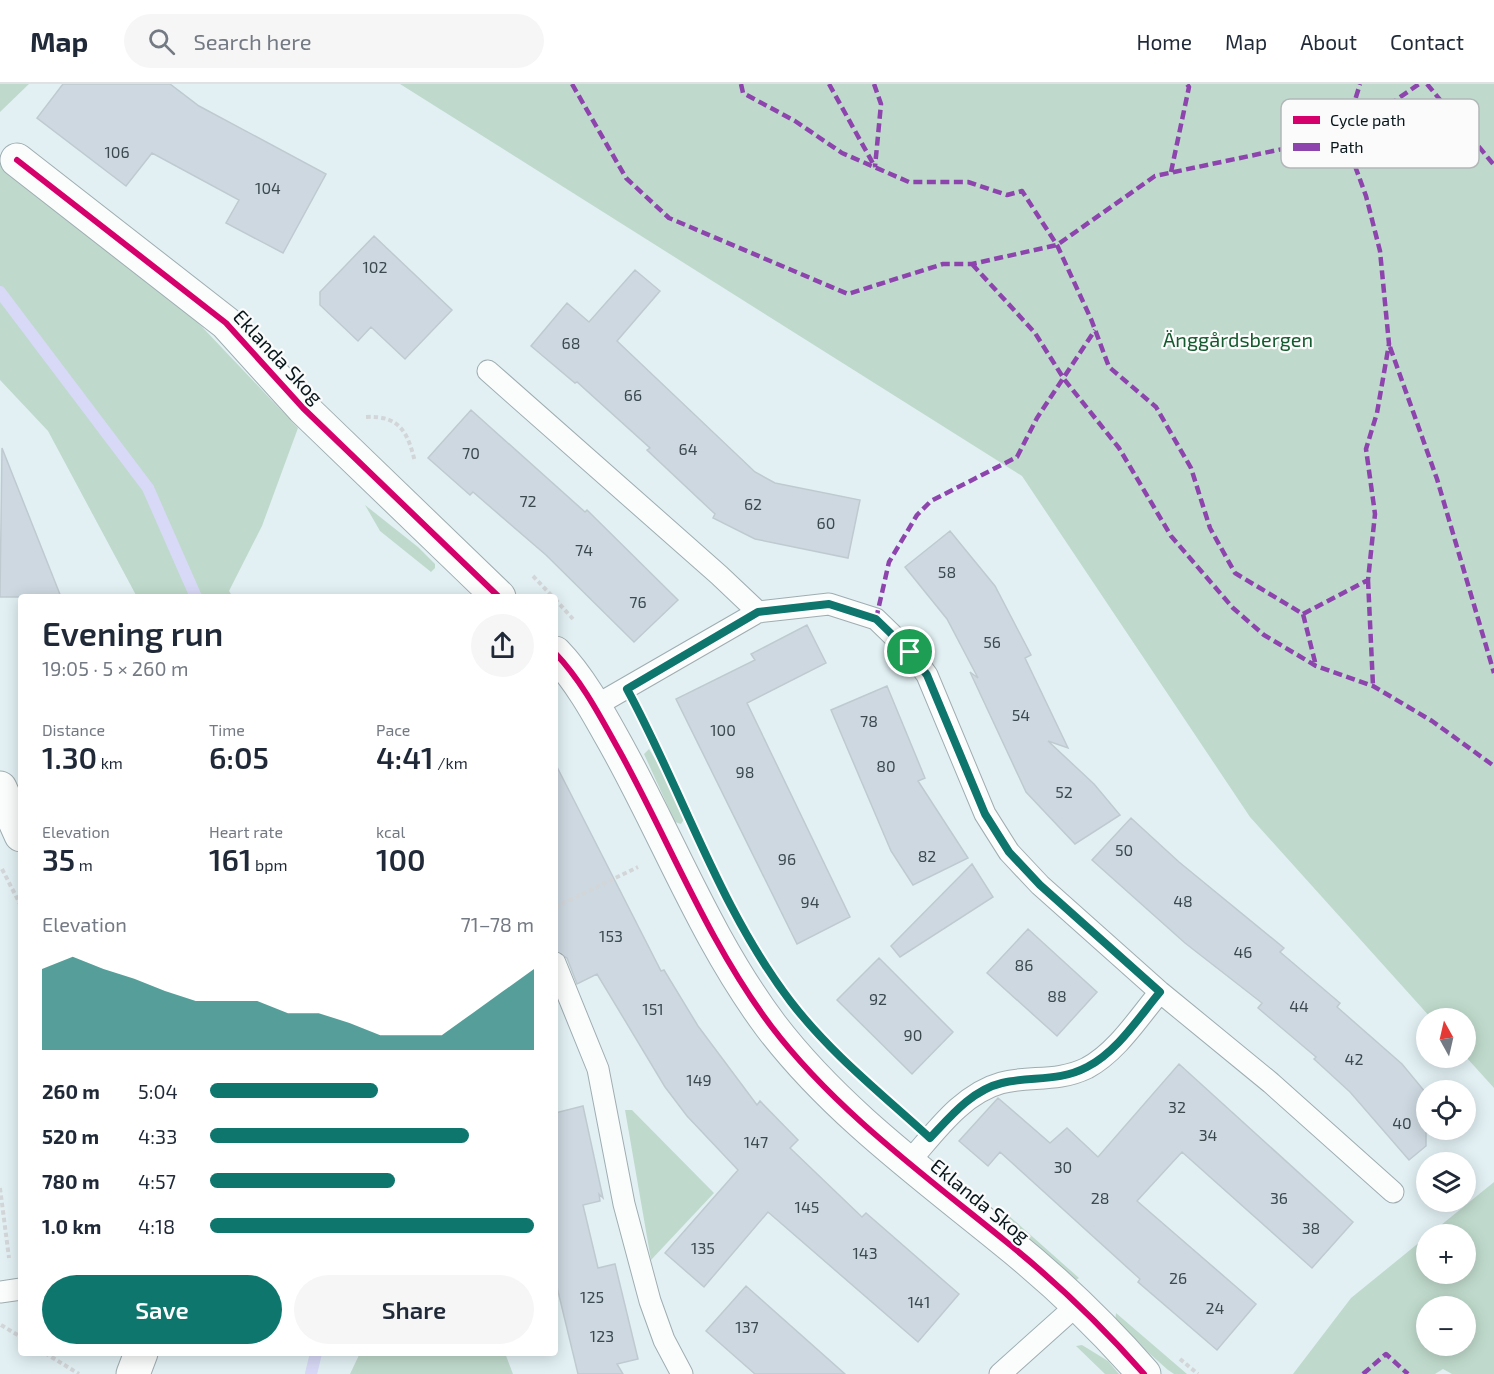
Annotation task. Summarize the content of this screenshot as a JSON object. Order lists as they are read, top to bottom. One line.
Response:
{"streets":{"street":["Eklanda Skog"]},"parks":["Änggårdsbergen"],"house_numbers":["106","104","102","68","66","64","70","72","62","60","74","58","76","56","54","78","100","80","98","52","50","82","96","48","94","153","46","86","88","92","44","151","90","42","149","32","40","34","147","30","28","36","145","38","135","143","26","125","141","24","137","123"],"legend":["Cycle path","Path"],"north":"top","page":{"header":"Map","search":"Search here","nav":["Home","Map","About","Contact"],"heading":["Evening run","19:05 · 5 × 260 m"],"stats":[["Distance","1.30 km"],["Time","6:05"],["Pace","4:41 /km"],["Elevation","35 m"],["Heart rate","161 bpm"],["kcal","100"]],"chart":["Elevation","71–78 m"],"map_buttons":["+","−"],"list":[{"name":"260 m","note":"5:04"},{"name":"520 m","note":"4:33"},{"name":"780 m","note":"4:57"},{"name":"1.0 km","note":"4:18"}],"buttons":["Save","Share"]}}
